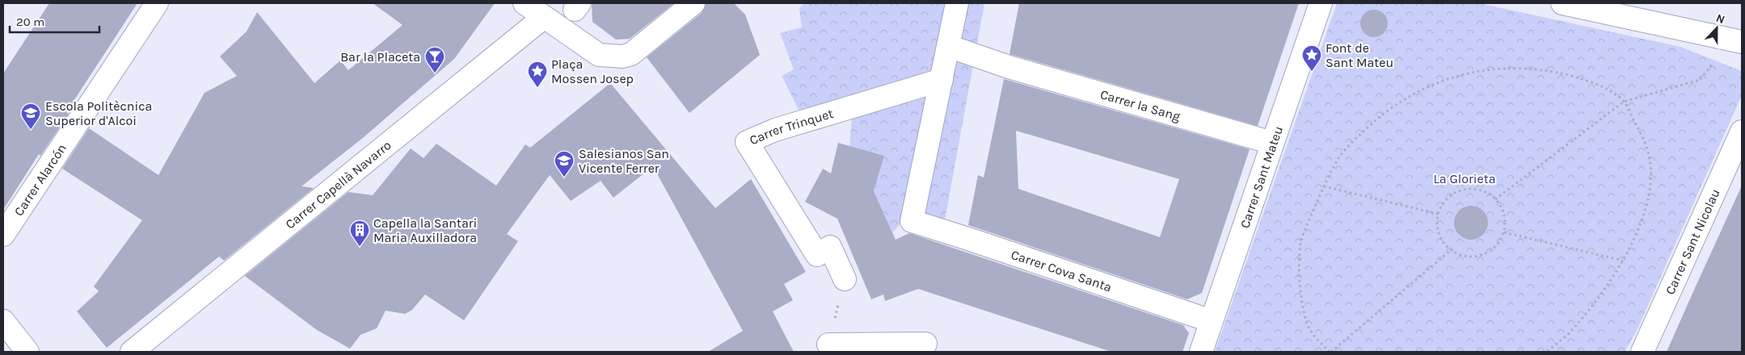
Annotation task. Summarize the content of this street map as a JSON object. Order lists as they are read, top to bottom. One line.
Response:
{"streets":{"street":["Carrer la Sang","Carrer Trinquet","Carrer Sant Mateu","Carrer Alarcón","Carrer Capellà Navarro","Carrer Sant Nicolau","Carrer Cova Santa"]},"crossings":[["Carrer la Sang","Carrer Sant Mateu"],["Carrer Trinquet","Carrer Cova Santa"],["Carrer Sant Mateu","Carrer Cova Santa"]],"parks":["La Glorieta"],"places":{"place":["Font de Sant Mateu","Plaça Mossen Josep"],"bar":["Bar la Placeta"],"school or university":["Escola Politècnica Superior d'Alcoi","Salesianos San Vicente Ferrer"],"building":["Capella la Santari Maria Auxilladora"]},"scale_bar":"20 m","north":"top"}
